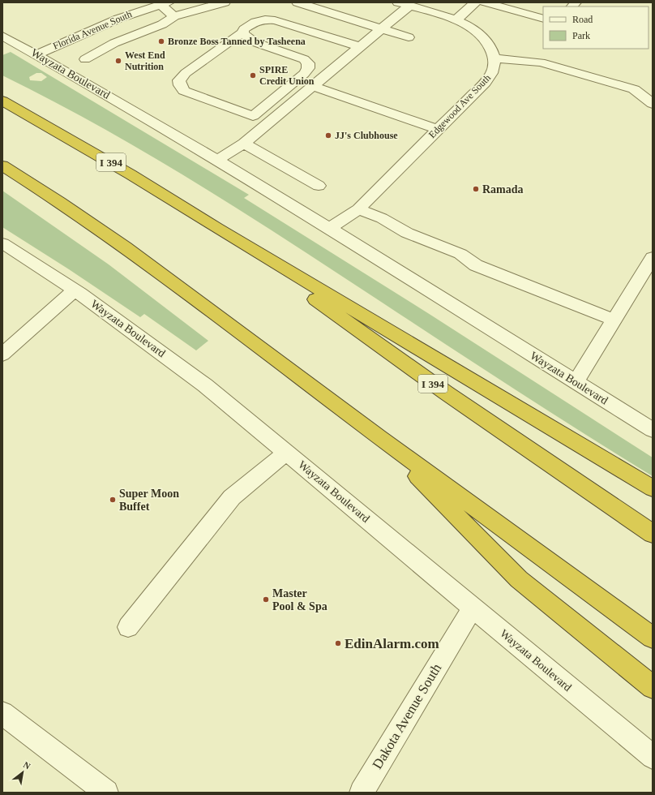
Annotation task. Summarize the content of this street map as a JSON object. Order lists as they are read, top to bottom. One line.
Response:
{"streets":{"highway":["I 394"],"street":["Florida Avenue South","Wayzata Boulevard","Edgewood Ave South","Dakota Avenue South"]},"crossings":[["Florida Avenue South","Wayzata Boulevard"],["Wayzata Boulevard","Edgewood Ave South"],["Wayzata Boulevard","Dakota Avenue South"]],"places":["Bronze Boss Tanned by Tasheena","West End Nutrition","SPIRE Credit Union","JJ's Clubhouse","Ramada","Super Moon Buffet","Master Pool & Spa","EdinAlarm.com"],"legend":["Road","Park"],"north":"top right"}
